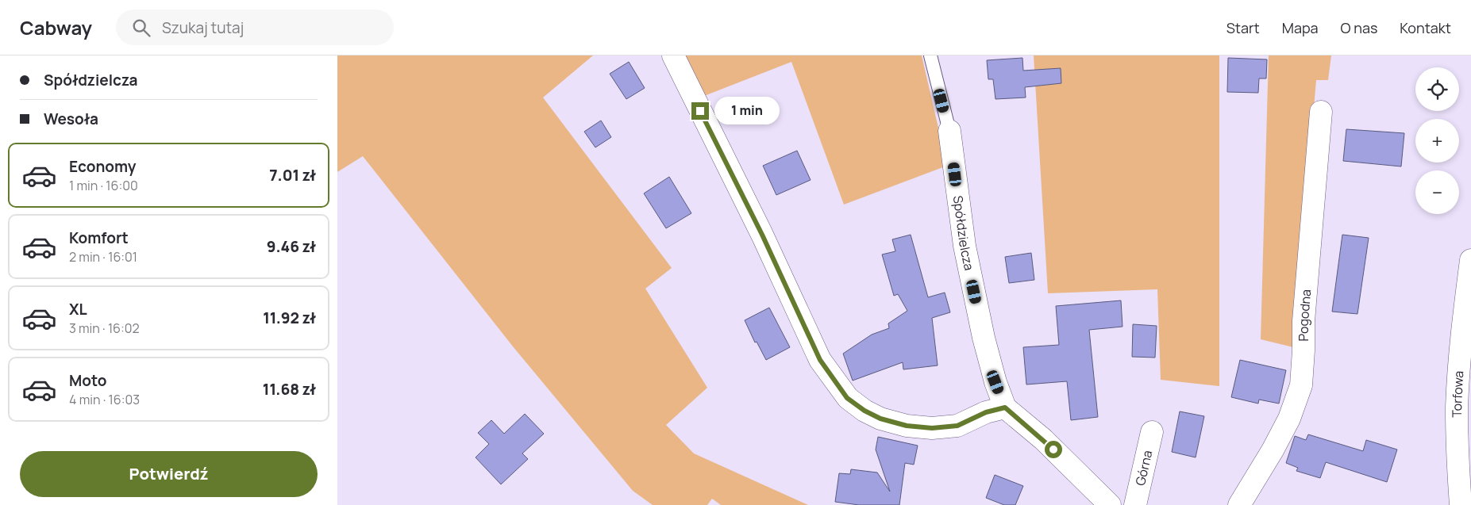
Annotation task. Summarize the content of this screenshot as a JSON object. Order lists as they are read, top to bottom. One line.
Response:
{"streets":{"street":["Spółdzielcza","Pogodna","Torfowa","Górna"]},"page":{"header":"Cabway","search":"Szukaj tutaj","nav":["Start","Mapa","O nas","Kontakt"],"banner":["Spółdzielcza","Wesoła"],"map_buttons":["+","−"],"bubble":"1 min","list":[{"name":"Economy","note":"1 min · 16:00","value":"7.01 zł"},{"name":"Komfort","note":"2 min · 16:01","value":"9.46 zł"},{"name":"XL","note":"3 min · 16:02","value":"11.92 zł"},{"name":"Moto","note":"4 min · 16:03","value":"11.68 zł"}],"buttons":"Potwierdź"}}
